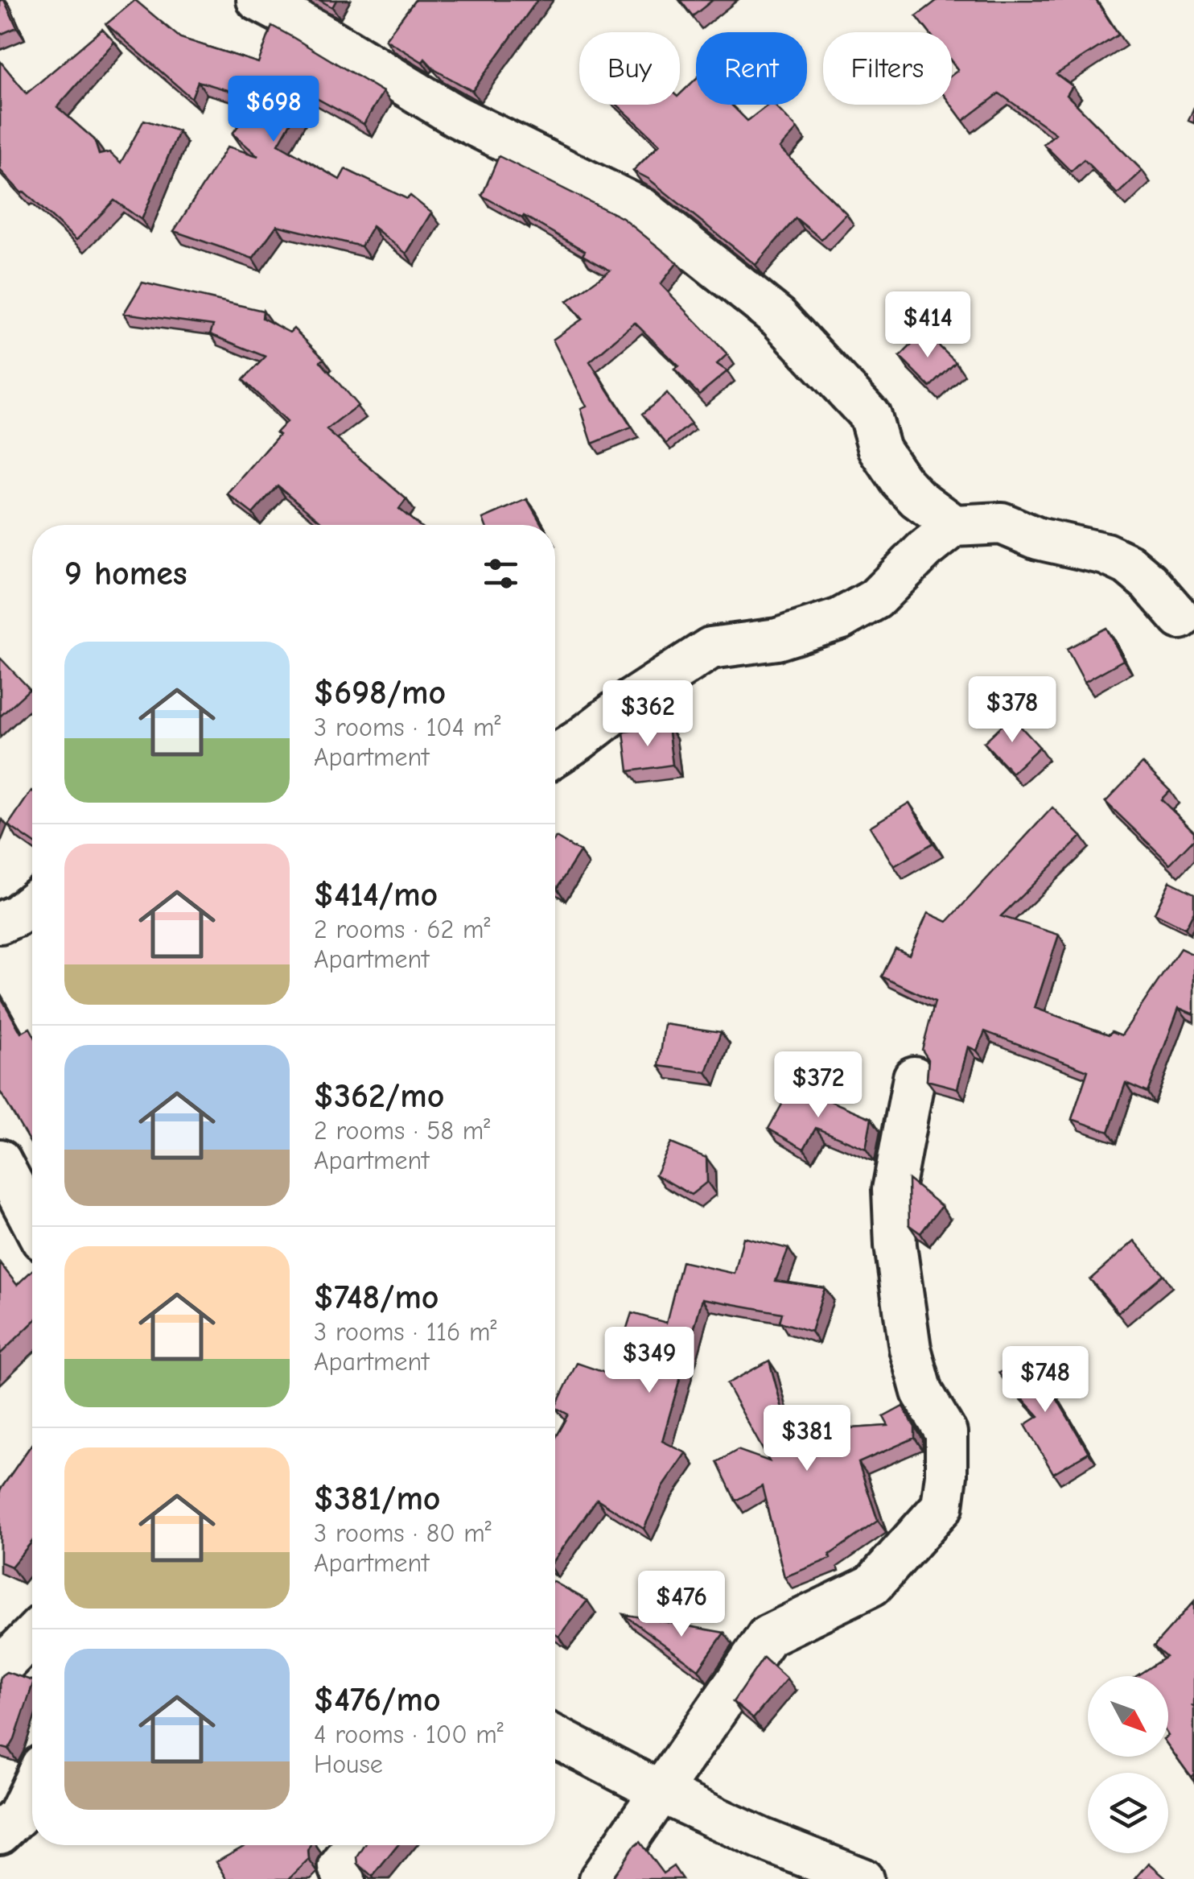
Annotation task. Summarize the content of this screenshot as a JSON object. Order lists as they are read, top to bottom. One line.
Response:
{"north":"bottom right","page":{"chip":["Buy","Rent","Filters"],"price":["$698","$414","$378","$362","$372","$349","$748","$381","$476"],"heading":"9 homes","list":[{"name":"$698/mo","note":"3 rooms · 104 m² · Apartment"},{"name":"$414/mo","note":"2 rooms · 62 m² · Apartment"},{"name":"$362/mo","note":"2 rooms · 58 m² · Apartment"},{"name":"$748/mo","note":"3 rooms · 116 m² · Apartment"},{"name":"$381/mo","note":"3 rooms · 80 m² · Apartment"},{"name":"$476/mo","note":"4 rooms · 100 m² · House"}]}}
